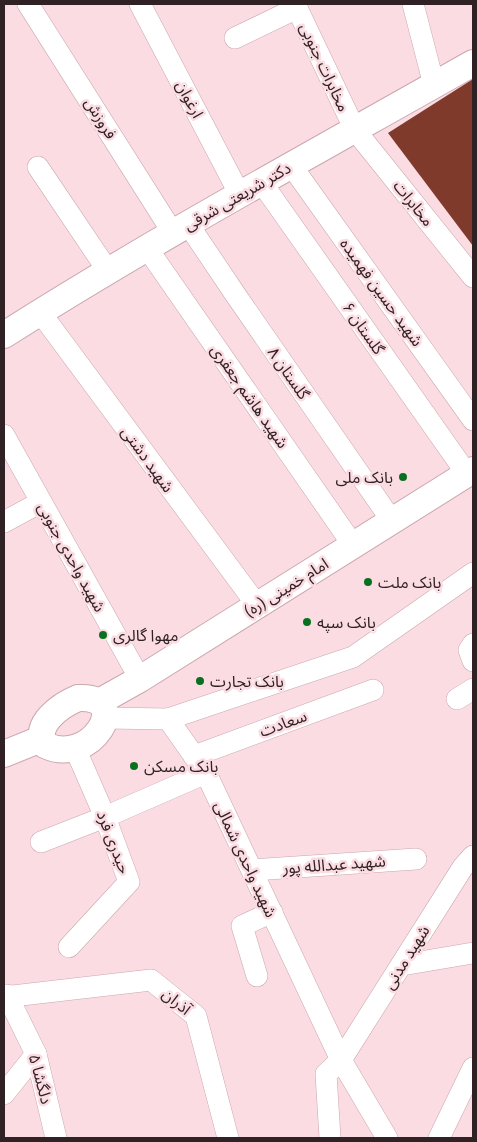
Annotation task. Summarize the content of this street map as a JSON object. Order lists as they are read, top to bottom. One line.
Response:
{"streets":{"main road":["دکتر شریعتی شرقی","امام خمینی (ره)"],"street":["مخابرات جنوبی","ارغوان","فروزش","مخابرات","شهيد حسین فهمیده","گلستان ۶","گلستان ۸","شهيد هاشم جعفری","شهید دشتی","شهید واحدی جنوبی","سعادت","حیدری فرد","شهید واحدی شمالی","شهید عبدالله پور","شهيد مدنی","آذران","دلگشا ۵"]},"crossings":[["مخابرات جنوبی","دکتر شریعتی شرقی"],["مخابرات جنوبی","مخابرات"],["ارغوان","دکتر شریعتی شرقی"],["فروزش","دکتر شریعتی شرقی"],["فروزش","گلستان ۸"],["دکتر شریعتی شرقی","مخابرات"],["دکتر شریعتی شرقی","شهيد حسین فهمیده"],["دکتر شریعتی شرقی","گلستان ۶"],["دکتر شریعتی شرقی","گلستان ۸"],["دکتر شریعتی شرقی","شهيد هاشم جعفری"],["دکتر شریعتی شرقی","شهید دشتی"],["گلستان ۶","امام خمینی (ره)"],["گلستان ۸","امام خمینی (ره)"],["شهيد هاشم جعفری","امام خمینی (ره)"],["شهید دشتی","امام خمینی (ره)"],["شهید واحدی جنوبی","امام خمینی (ره)"],["امام خمینی (ره)","حیدری فرد"],["سعادت","شهید واحدی شمالی"],["شهید واحدی شمالی","شهید عبدالله پور"],["شهید واحدی شمالی","شهيد مدنی"],["آذران","دلگشا ۵"]],"places":["بانک ملی","بانک ملت","بانک سپه","مهوا گالری","بانک تجارت","بانک مسکن"]}
